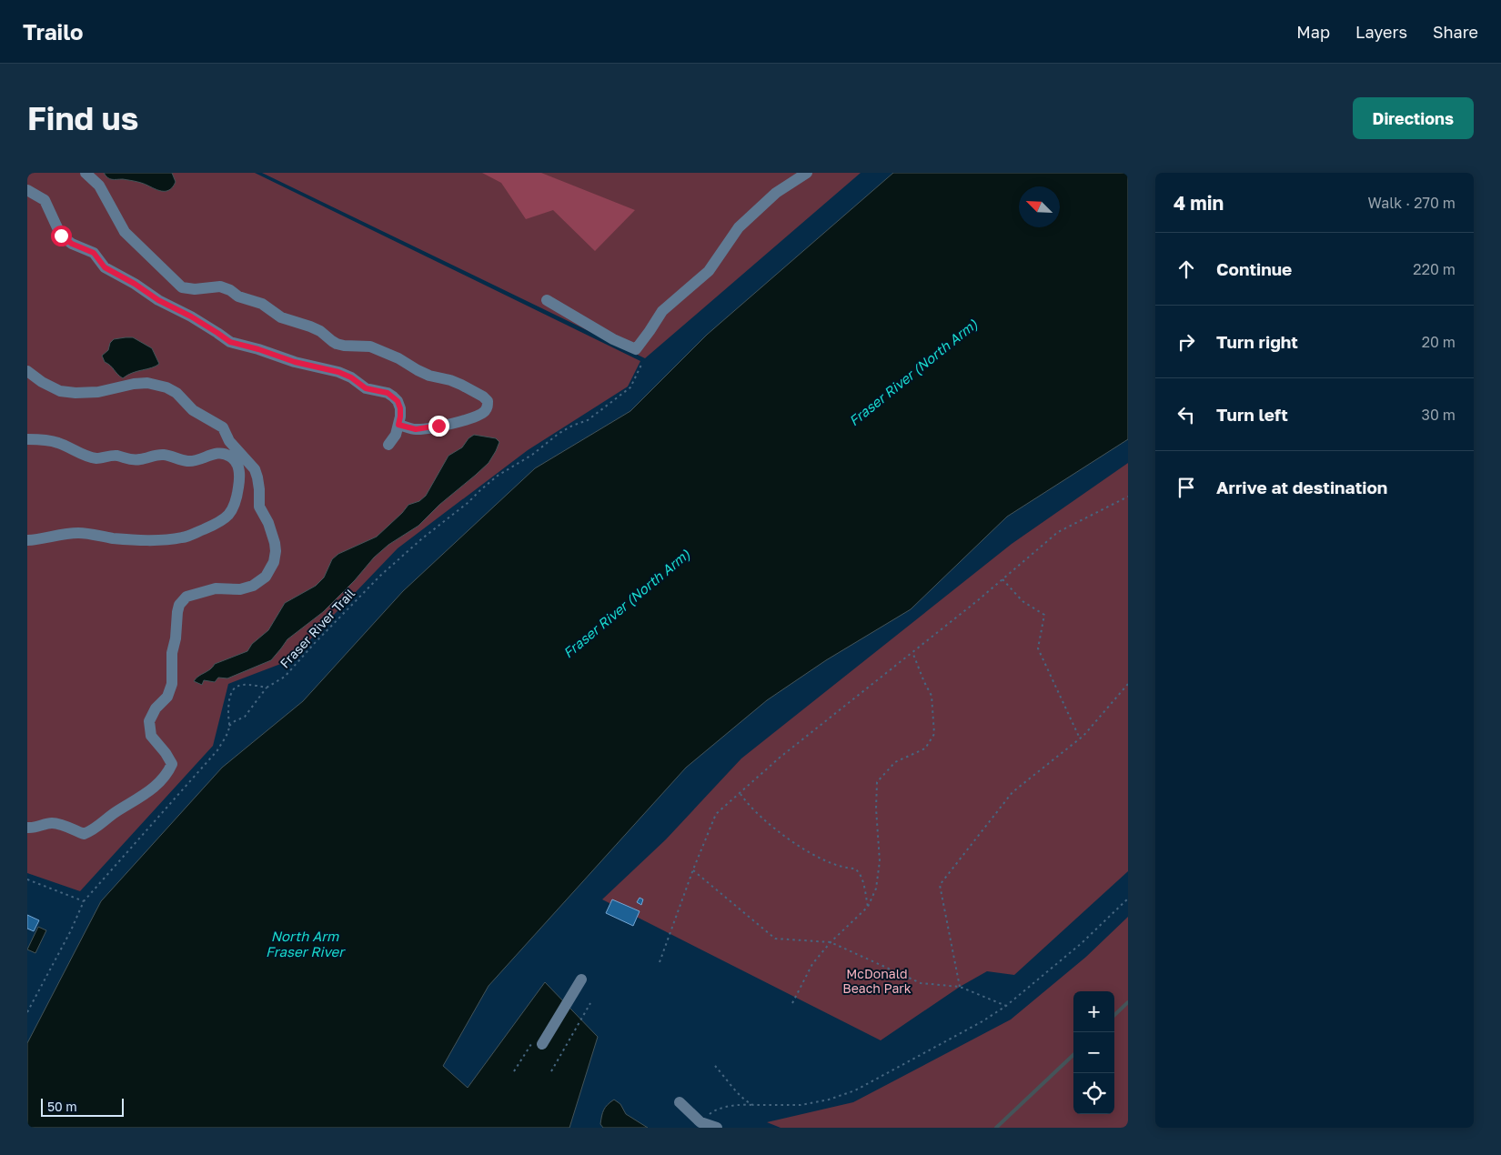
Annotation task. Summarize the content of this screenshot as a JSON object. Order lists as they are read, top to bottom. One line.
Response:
{"streets":{"path":["Fraser River Trail"]},"water":["Fraser River (North Arm)","North Arm Fraser River"],"parks":["McDonald Beach Park"],"scale_bar":"50 m","north":"top left","page":{"header":"Trailo","nav":["Map","Layers","Share"],"buttons":"Directions","title":"Find us","heading":["4 min","Walk · 270 m"],"list":[["Continue","220 m"],["Turn right","20 m"],["Turn left","30 m"],"Arrive at destination"],"map_buttons":["+","−"],"scale":"50 m"}}
